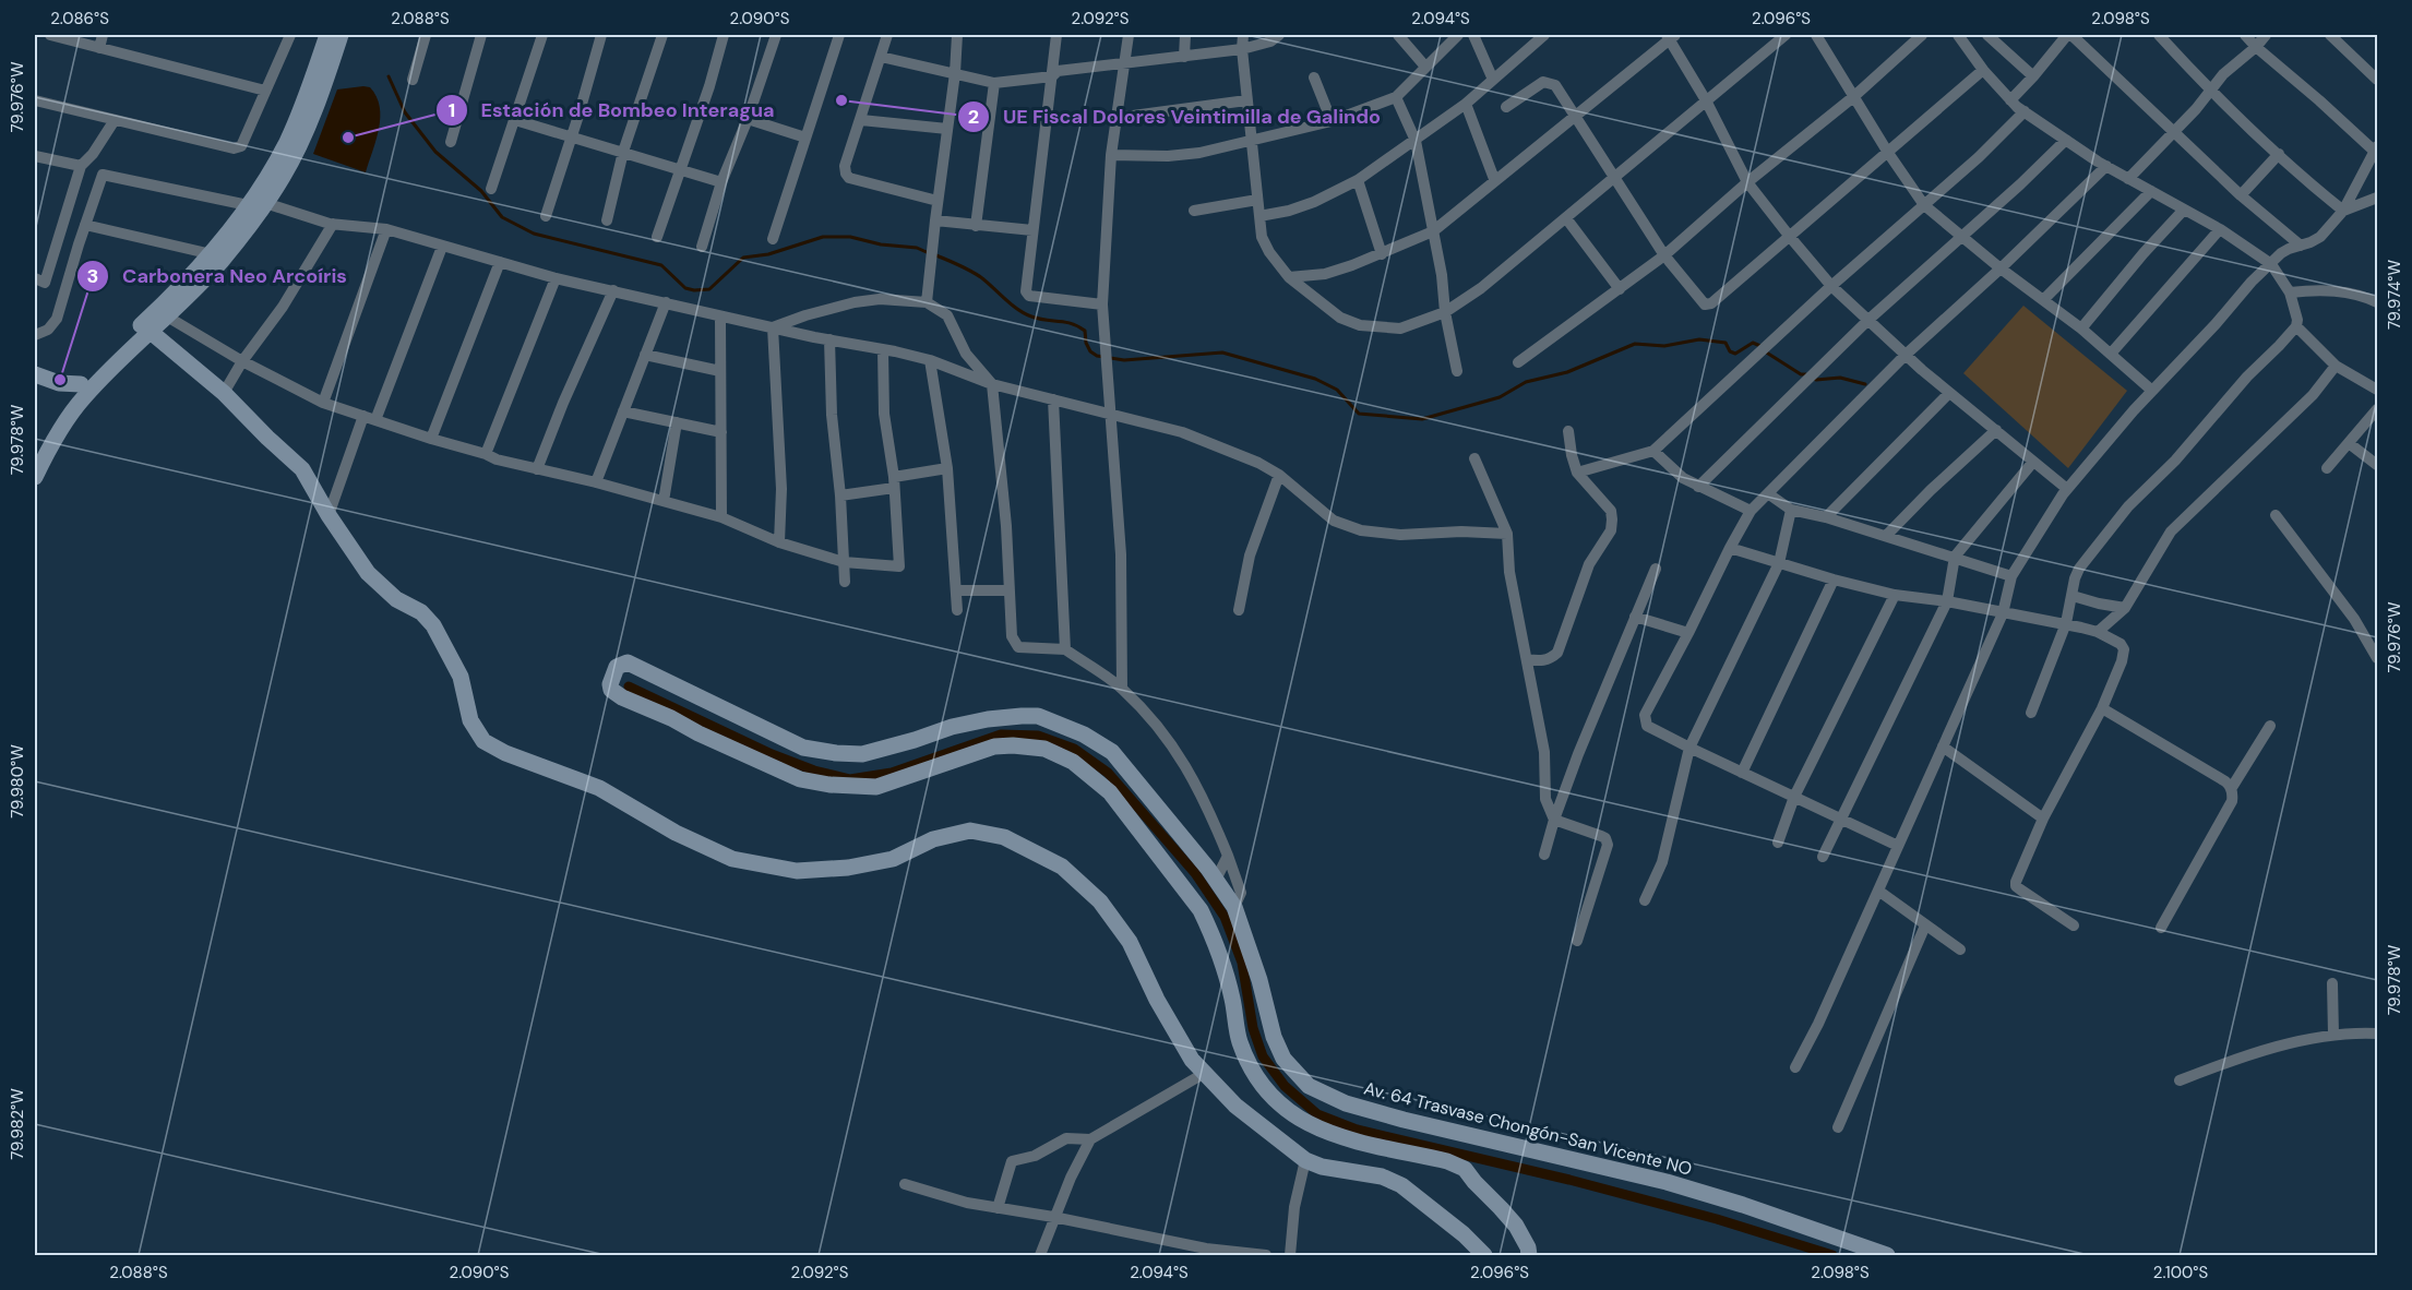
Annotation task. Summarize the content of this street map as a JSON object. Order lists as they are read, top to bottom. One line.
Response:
{"streets":{"street":["Av. 64 Trasvase Chongón-San Vicente NO"]},"places":["UE Fiscal Dolores Veintimilla de Galindo","Estación de Bombeo Interagua","Carbonera Neo Arcoíris"],"coordinates":["2.086°S","2.088°S","2.090°S","2.092°S","2.094°S","2.096°S","2.098°S","79.976°W","79.974°W","79.978°W","79.980°W","79.982°W","2.100°S"]}
